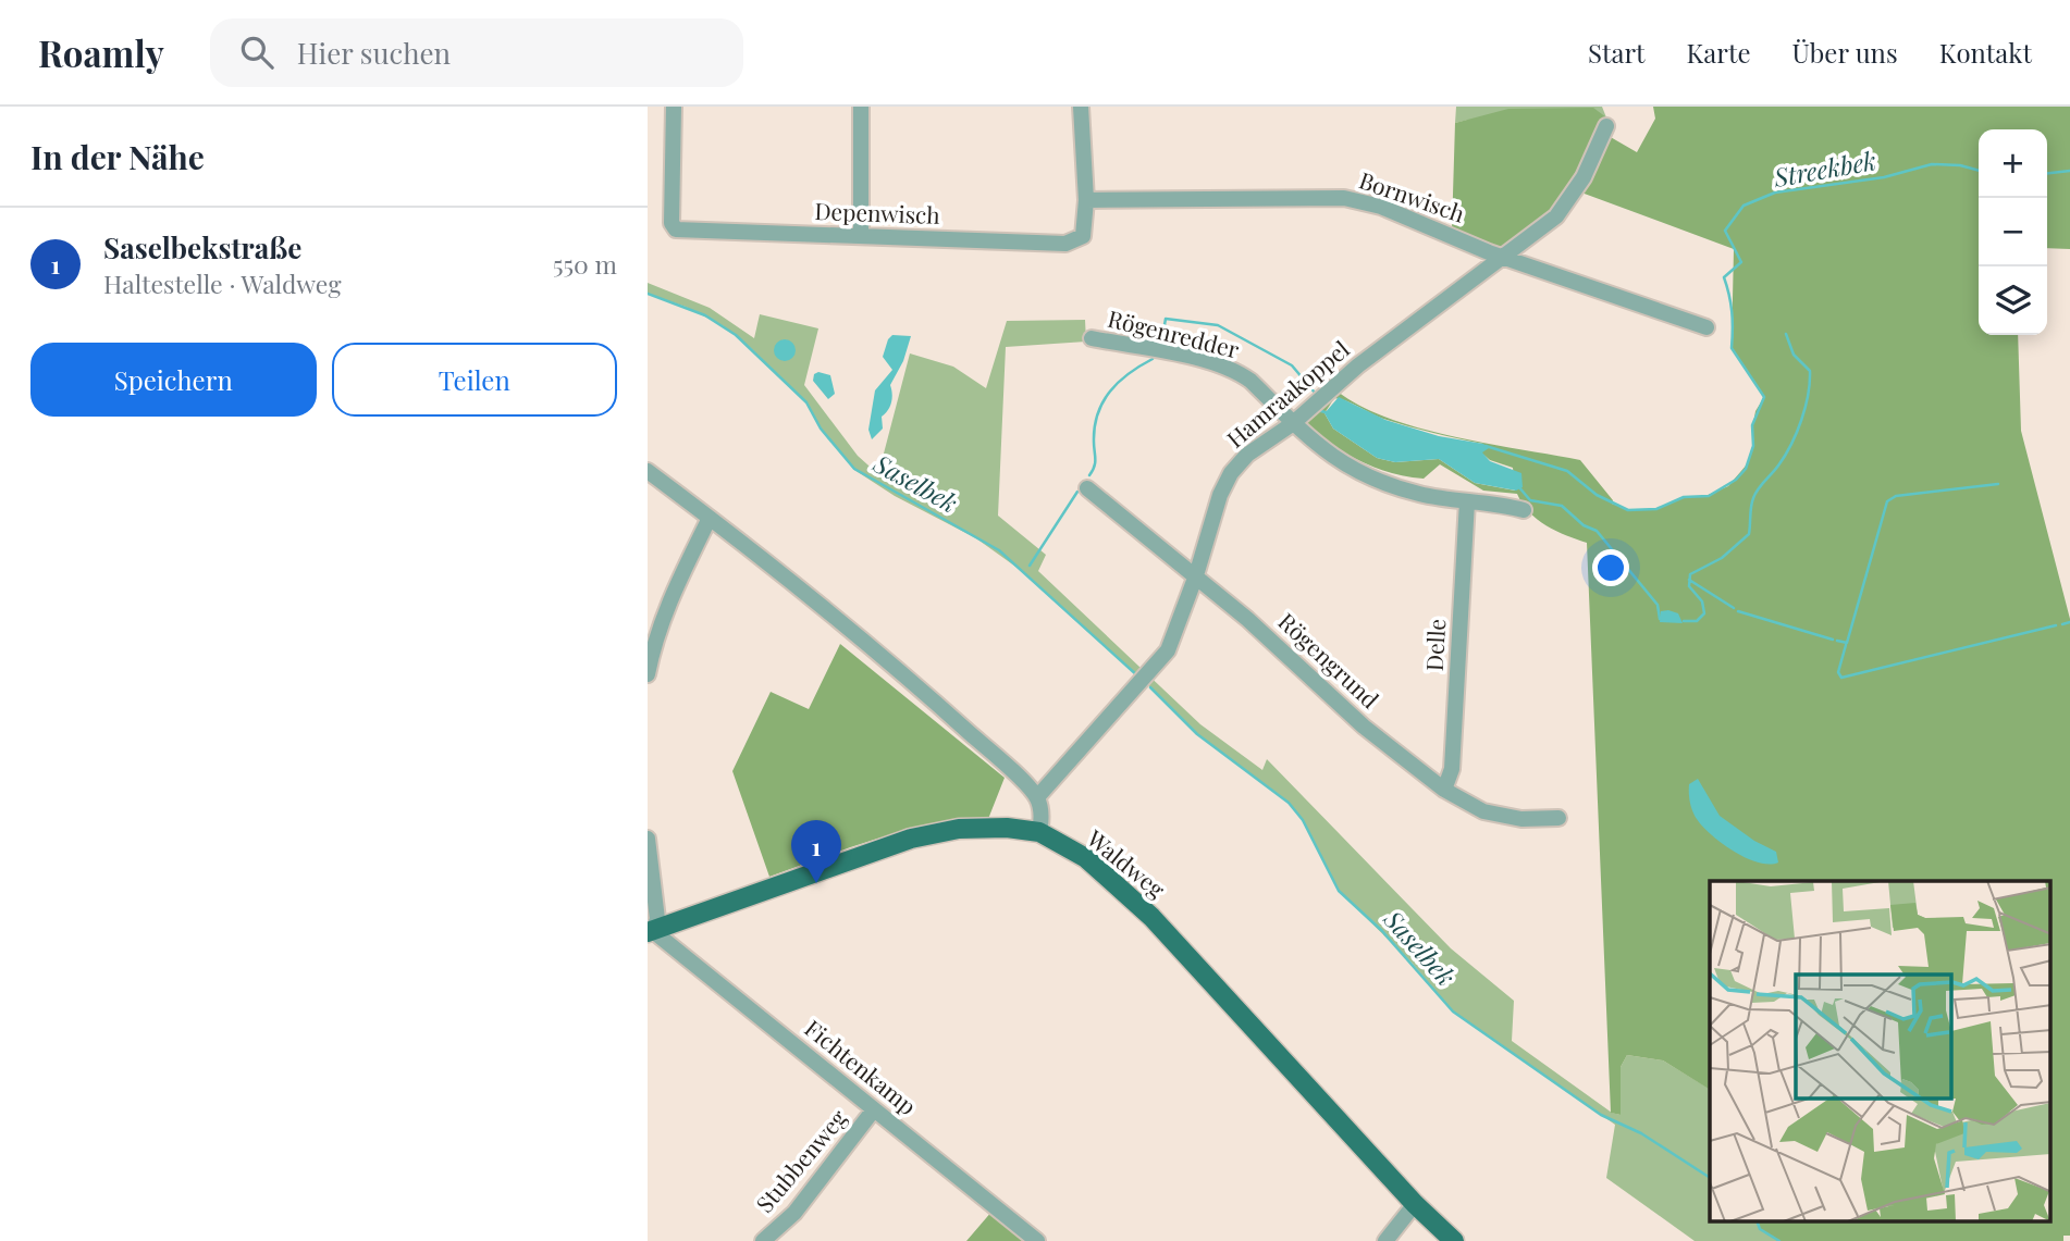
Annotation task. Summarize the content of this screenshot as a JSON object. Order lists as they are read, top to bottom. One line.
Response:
{"streets":{"main road":["Waldweg"],"street":["Bornwisch","Depenwisch","Rögenredder","Hamraakoppel","Delle","Rögengrund","Fichtenkamp","Stubbenweg"]},"crossings":[["Bornwisch","Depenwisch"],["Bornwisch","Hamraakoppel"],["Rögenredder","Hamraakoppel"],["Rögenredder","Delle"],["Hamraakoppel","Rögengrund"],["Delle","Rögengrund"],["Waldweg","Fichtenkamp"],["Fichtenkamp","Stubbenweg"]],"water":["Streekbek","Saselbek"],"page":{"header":"Roamly","search":"Hier suchen","nav":["Start","Karte","Über uns","Kontakt"],"heading":"In der Nähe","map_buttons":["+","−"],"list":[{"mark":"1","name":"Saselbekstraße","note":"Haltestelle · Waldweg","value":"550 m"}],"buttons":["Speichern","Teilen"],"pins":"1"}}
